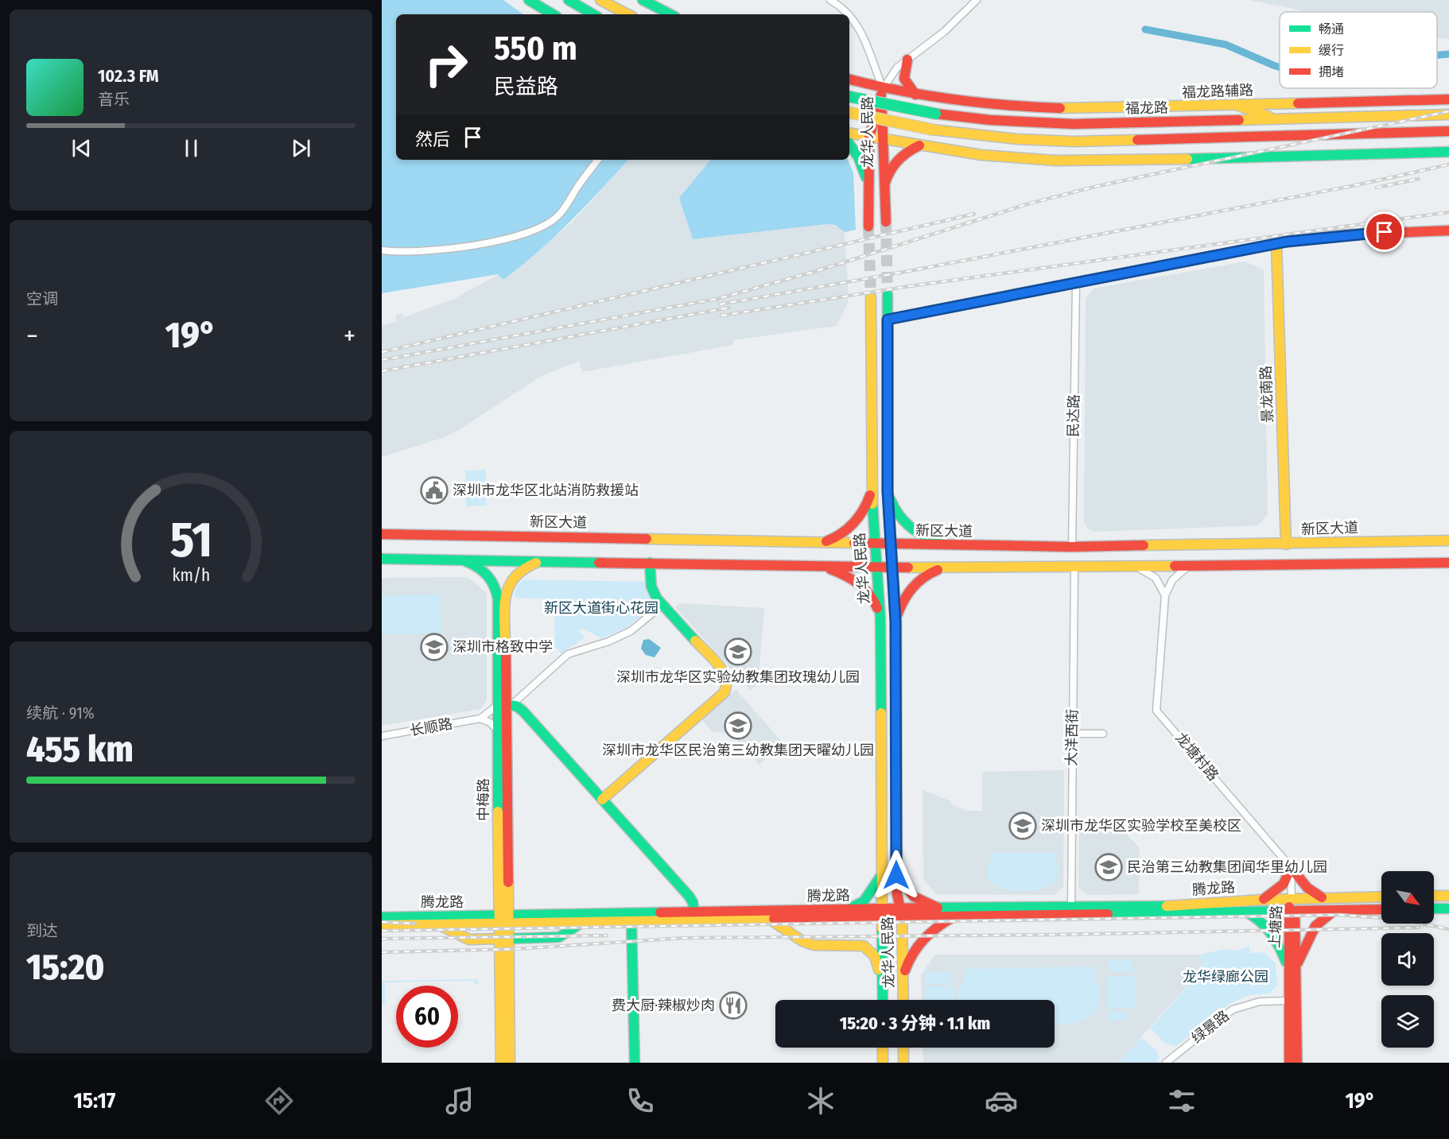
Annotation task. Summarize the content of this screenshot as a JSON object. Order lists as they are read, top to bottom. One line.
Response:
{"streets":{"main road":["福龙路辅路","福龙路","龙华人民路","景龙南路","新区大道","中梅路","腾龙路","上塘路"],"street":["民达路","长顺路","大洋西街","龙塘村路","绿景路"]},"crossings":[["福龙路辅路","龙华人民路"],["龙华人民路","新区大道"],["龙华人民路","腾龙路"],["景龙南路","新区大道"],["民达路","新区大道"],["大洋西街","腾龙路"],["中梅路","腾龙路"],["腾龙路","上塘路"],["上塘路","绿景路"]],"parks":["新区大道街心花园","龙华绿廊公园"],"places":{"public building":["深圳市龙华区北站消防救援站"],"school or university":["深圳市格致中学","深圳市龙华区实验幼教集团玫瑰幼儿园","深圳市龙华区民治第三幼教集团天曜幼儿园","深圳市龙华区实验学校至美校区","民治第三幼教集团闻华里幼儿园"],"restaurant":["费大厨·辣椒炒肉"]},"legend":["畅通","缓行","拥堵"],"north":"bottom right","page":{"turn":["550 m","民益路"],"song":["102.3 FM","音乐"],"then":"然后","tile":["空调",["续航 · 91%","455 km"],["到达","15:20"]],"heat":["−","19°","+"],"limit":"60","trip":"15:20 · 3 分钟 · 1.1 km","tabs":["15:17","19°"],"gauge":["51","km/h"]}}
